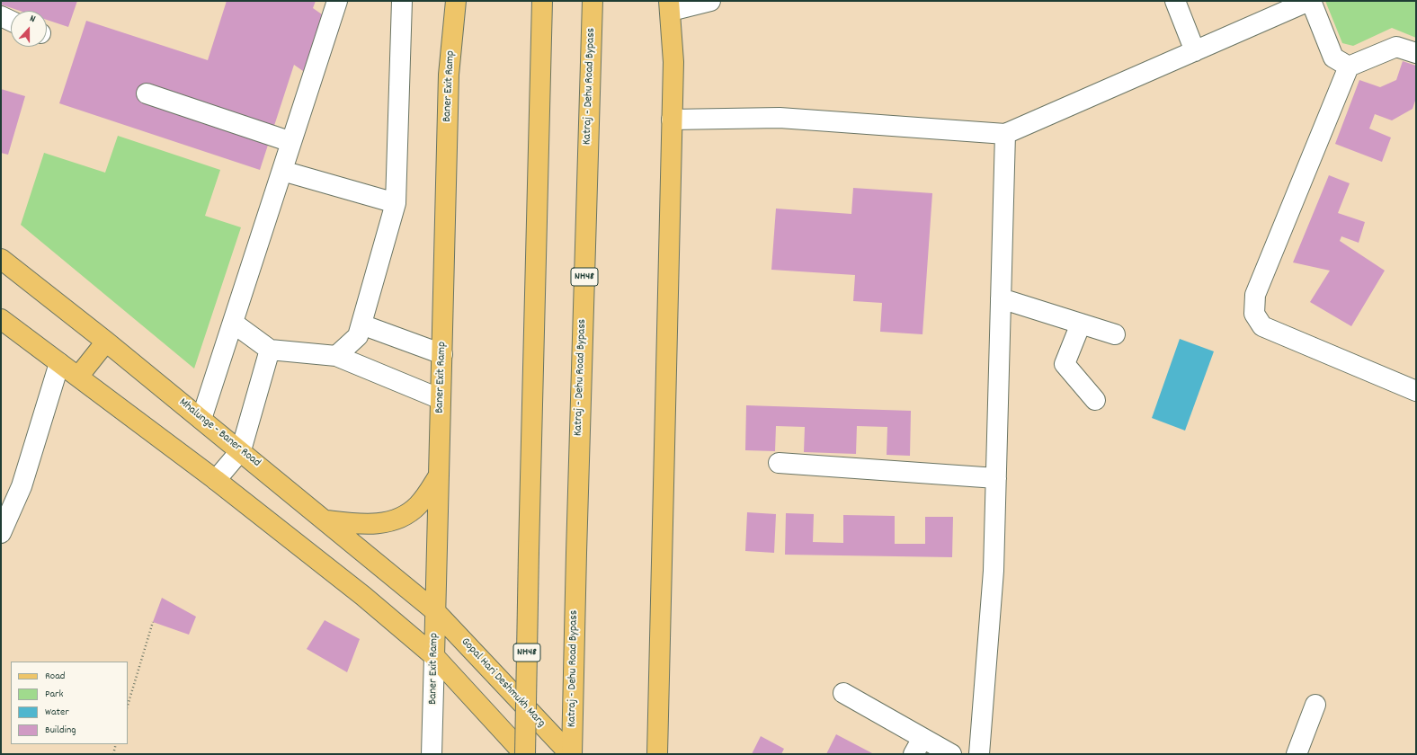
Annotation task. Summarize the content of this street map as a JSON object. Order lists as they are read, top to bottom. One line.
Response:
{"streets":{"main road":["Baner Exit Ramp","Katraj - Dehu Road Bypass","NH48","Mhalunge - Baner Road","Gopal Hari Deshmukh Marg"]},"crossings":[["Baner Exit Ramp","Mhalunge - Baner Road"],["Baner Exit Ramp","Gopal Hari Deshmukh Marg"],["Katraj - Dehu Road Bypass","Gopal Hari Deshmukh Marg"],["Mhalunge - Baner Road","Gopal Hari Deshmukh Marg"]],"legend":["Road","Park","Water","Building"],"north":"top"}
